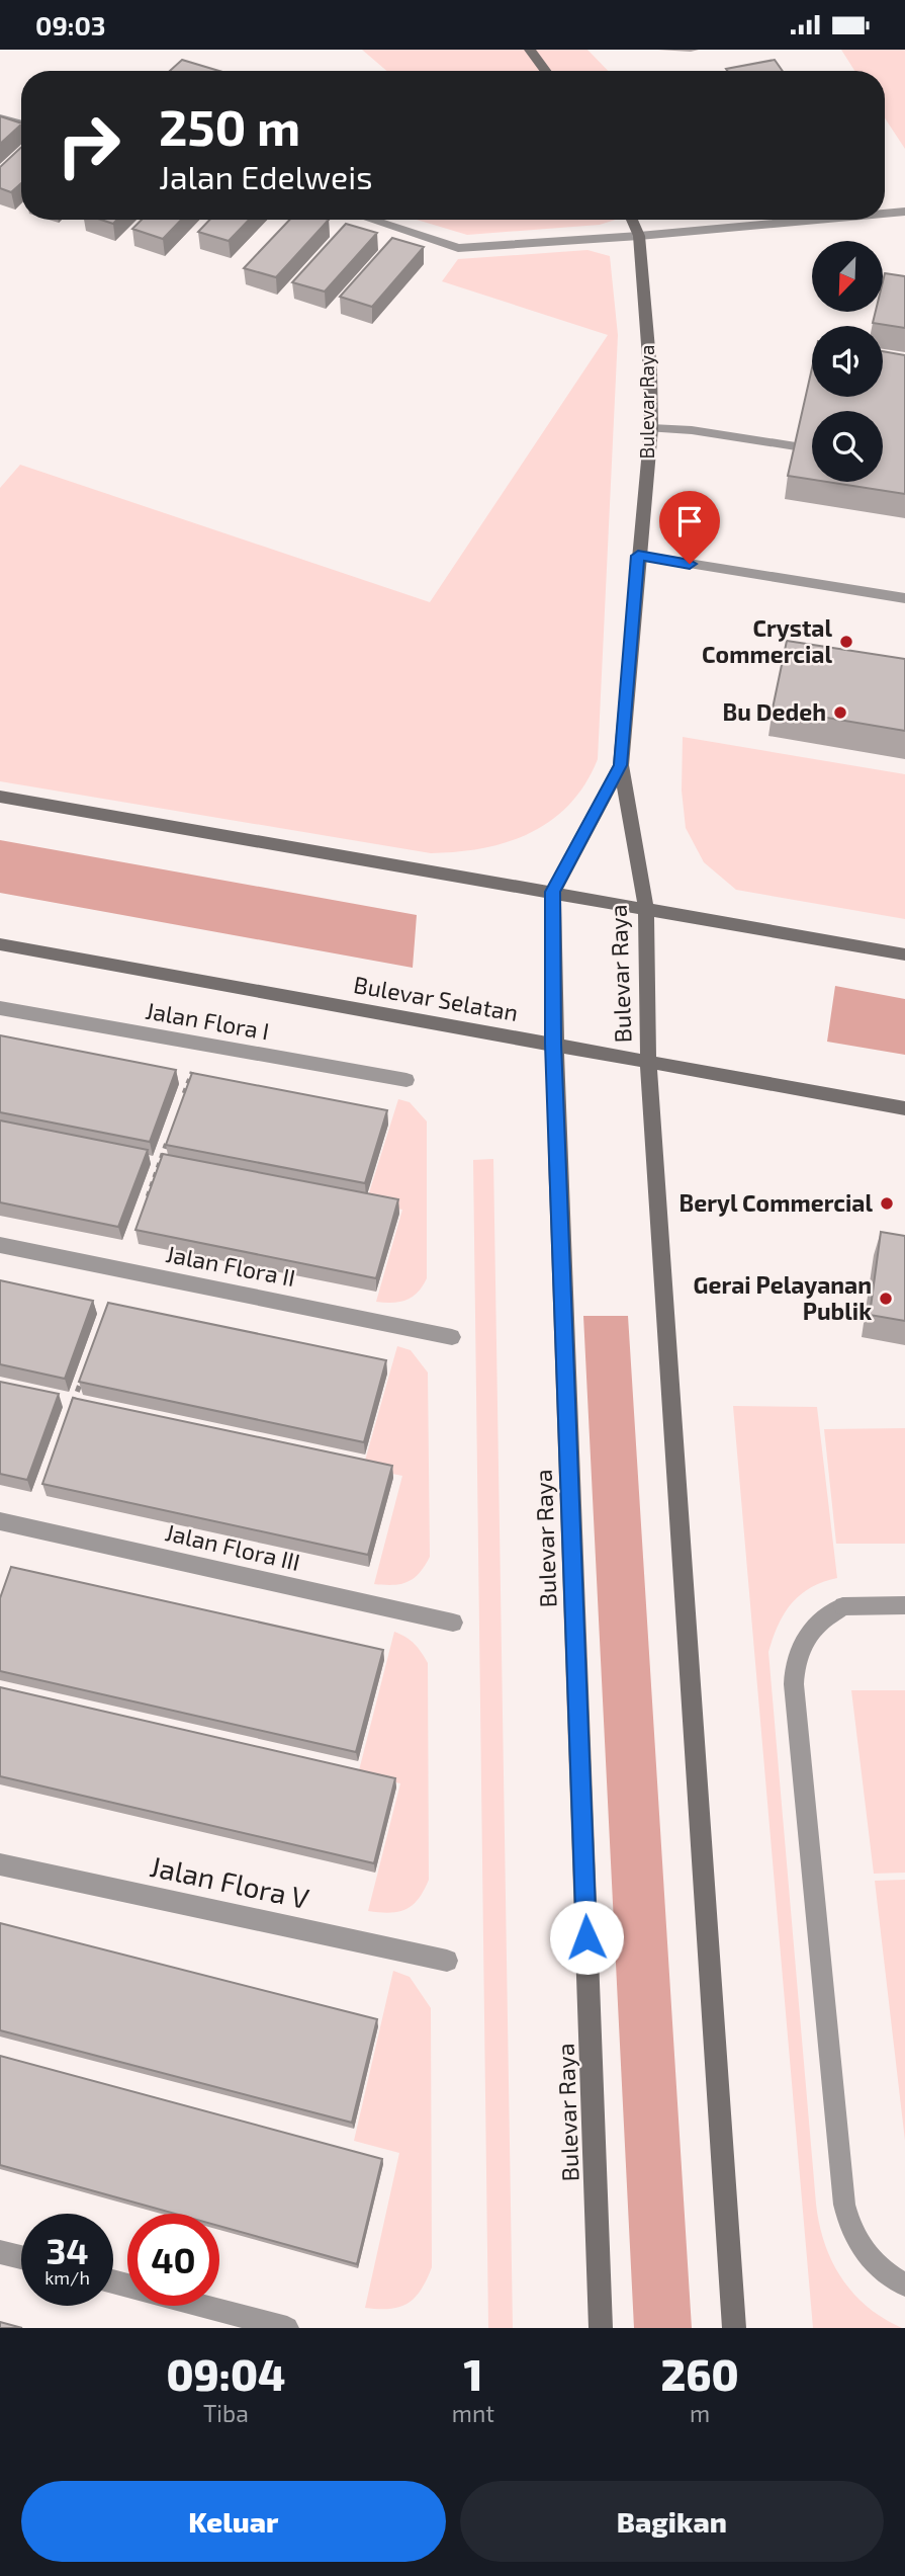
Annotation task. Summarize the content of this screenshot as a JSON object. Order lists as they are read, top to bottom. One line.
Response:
{"streets":{"street":["Bulevar Raya","Bulevar Selatan","Jalan Flora I","Jalan Flora II","Jalan Flora III","Jalan Flora V"]},"crossings":[["Bulevar Raya","Bulevar Selatan"]],"places":["Crystal Commercial","Bu Dedeh","Beryl Commercial","Gerai Pelayanan Publik"],"north":"bottom left","page":{"status":"09:03","turn":["250 m","Jalan Edelweis"],"speed":"34 km/h","limit":"40","eta":["09:04","Tiba","1","mnt","260","m"],"buttons":["Keluar","Bagikan"]}}
